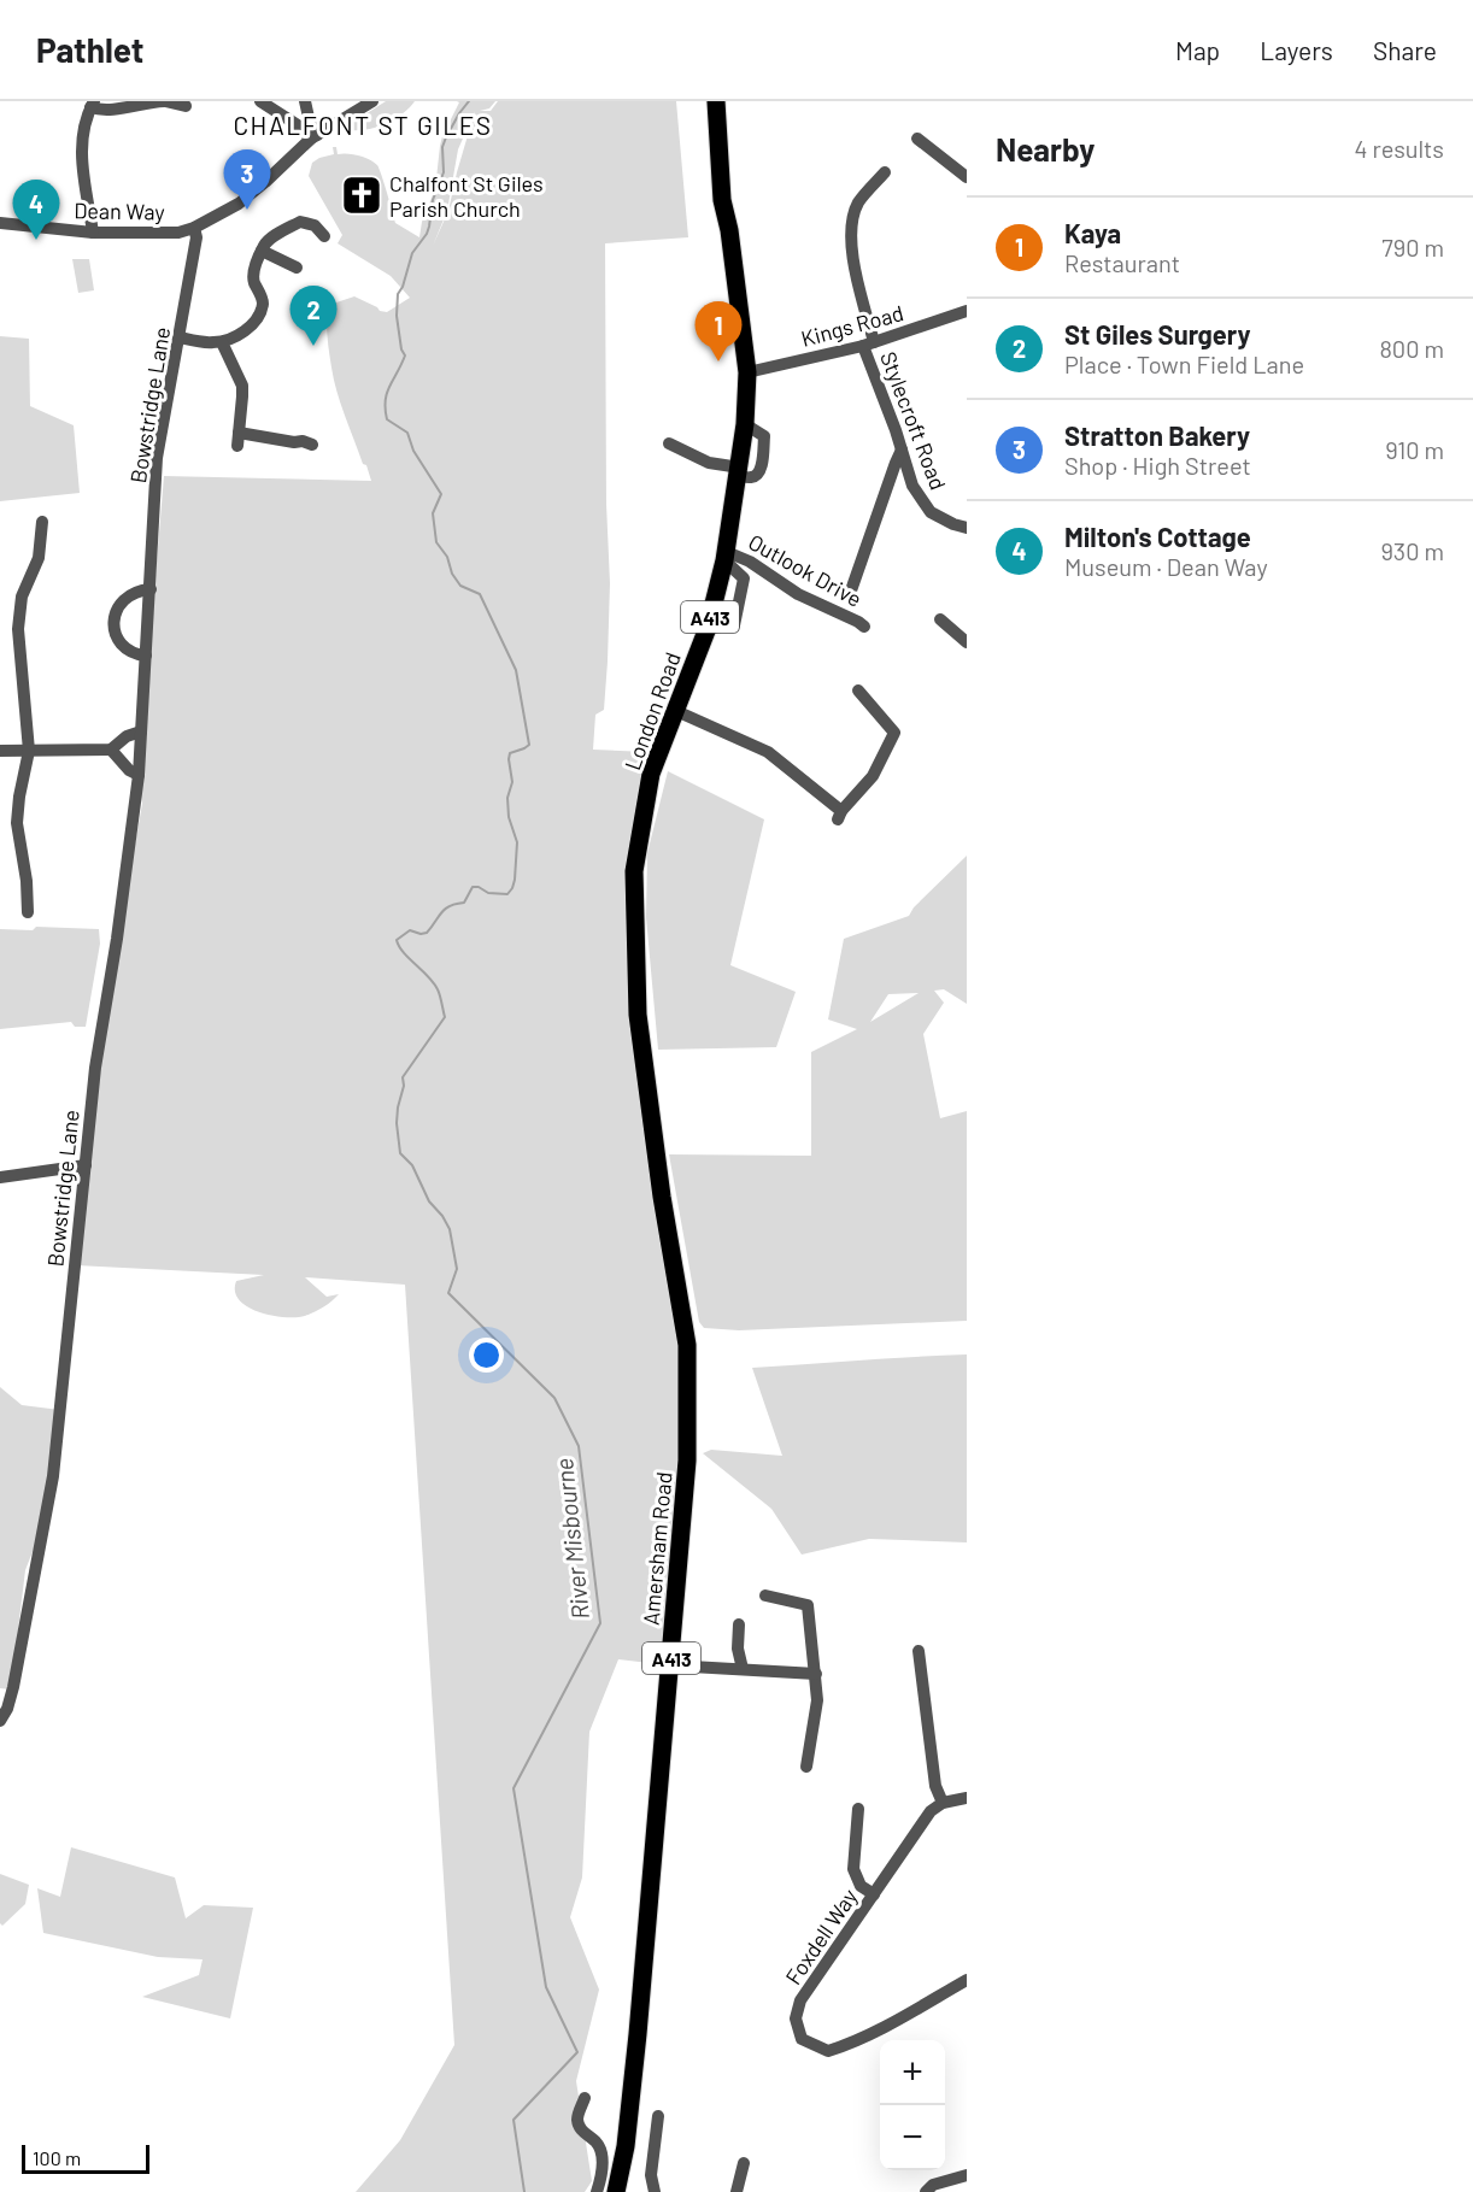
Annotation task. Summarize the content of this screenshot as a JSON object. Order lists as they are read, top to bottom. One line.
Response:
{"streets":{"highway":["A413","London Road","Amersham Road"],"street":["Dean Way","Kings Road","Bowstridge Lane","Stylecroft Road","Outlook Drive","Foxdell Way"]},"crossings":[["Dean Way","Bowstridge Lane"],["Kings Road","Stylecroft Road"],["Kings Road","London Road"],["Outlook Drive","London Road"],["London Road","Amersham Road"]],"districts":["CHALFONT ST GILES"],"water":["River Misbourne"],"places":{"church":["Chalfont St Giles Parish Church"]},"scale_bar":"100 m","page":{"header":"Pathlet","nav":["Map","Layers","Share"],"heading":["Nearby","4 results"],"pins":["3","4","2","1"],"list":[{"mark":"1","name":"Kaya","note":"Restaurant","value":"790 m"},{"mark":"2","name":"St Giles Surgery","note":"Place · Town Field Lane","value":"800 m"},{"mark":"3","name":"Stratton Bakery","note":"Shop · High Street","value":"910 m"},{"mark":"4","name":"Milton's Cottage","note":"Museum · Dean Way","value":"930 m"}],"map_buttons":["+","−"],"scale":"100 m"}}
